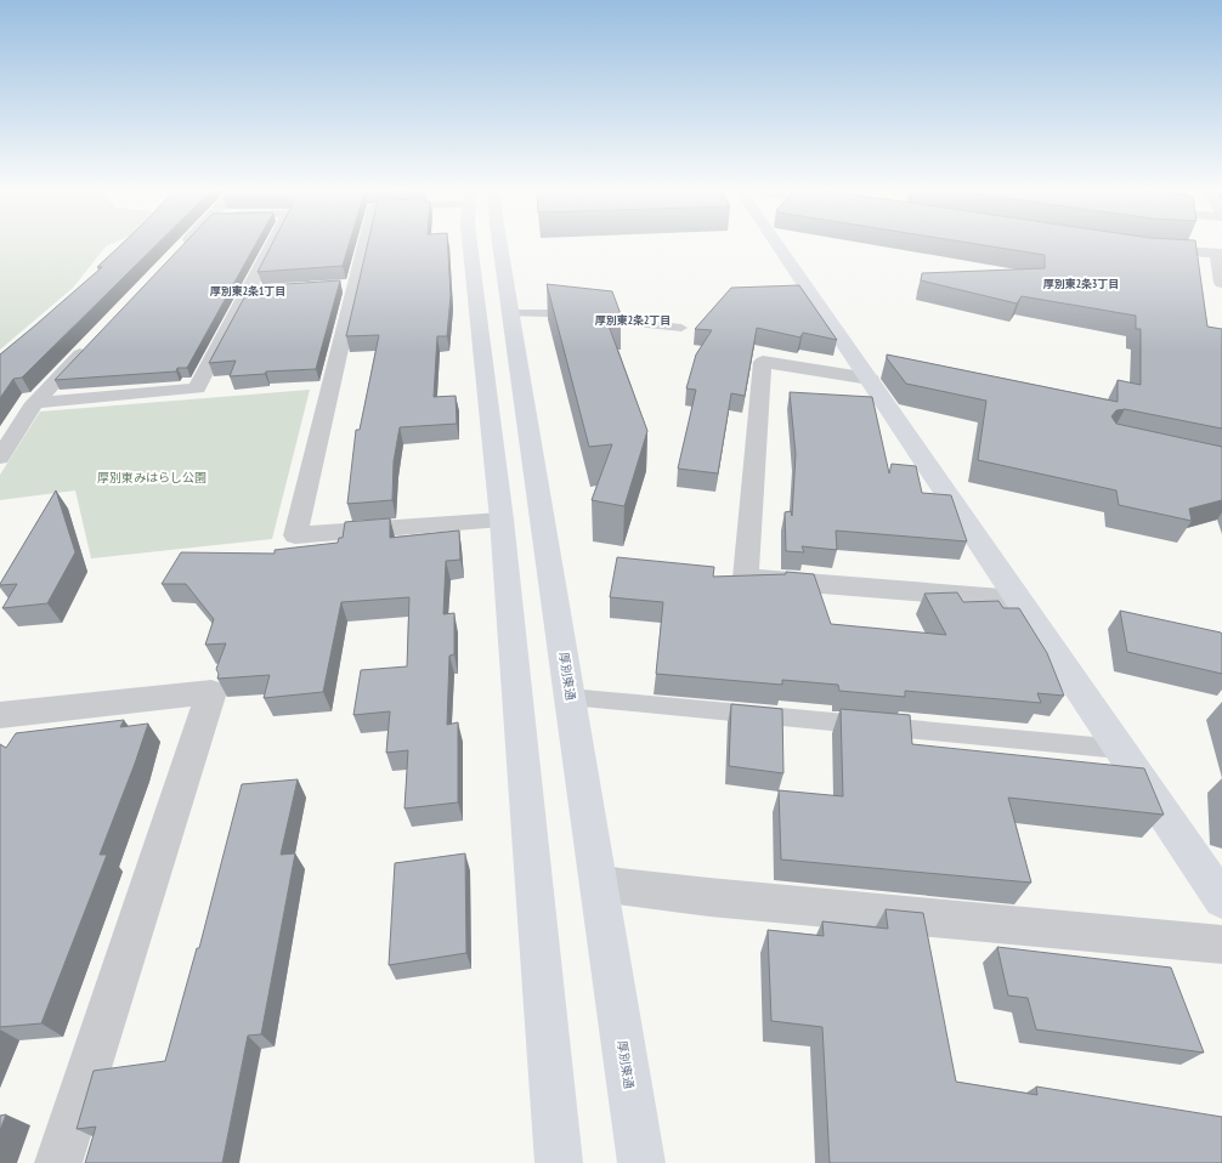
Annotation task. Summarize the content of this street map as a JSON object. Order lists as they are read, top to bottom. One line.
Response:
{"streets":{"street":["厚別東通"]},"districts":["厚別東2条3丁目","厚別東2条1丁目","厚別東2条2丁目"],"parks":["厚別東みはらし公園"]}
